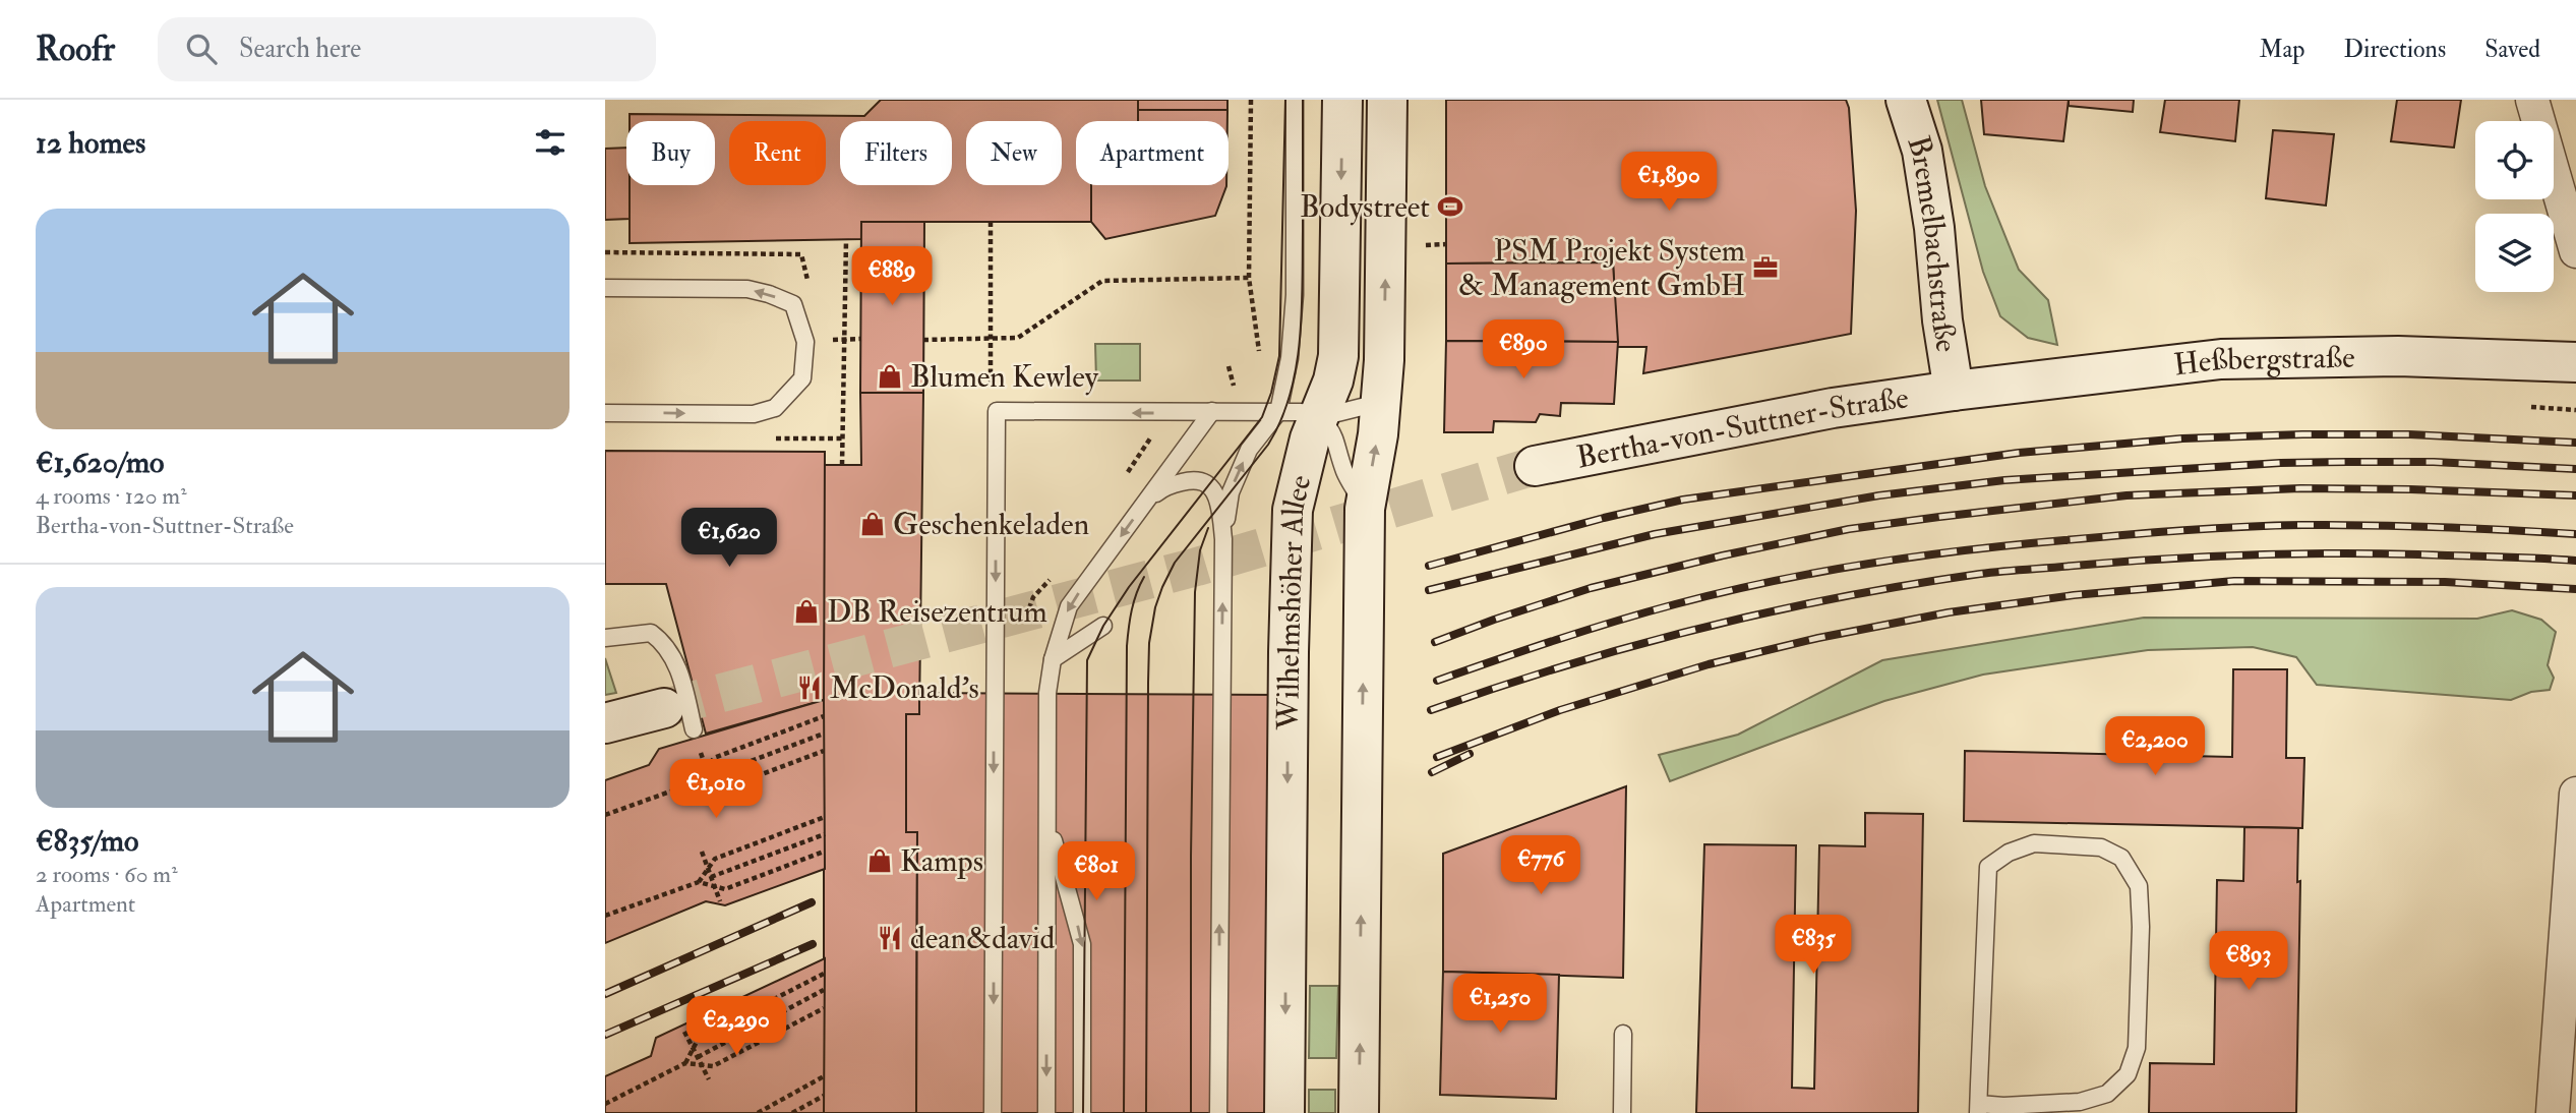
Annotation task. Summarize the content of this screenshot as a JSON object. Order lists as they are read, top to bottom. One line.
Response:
{"streets":{"main road":["Bremelbachstraße","Heßbergstraße","Bertha-von-Suttner-Straße","Wilhelmshöher Allee"]},"crossings":[["Bremelbachstraße","Heßbergstraße"],["Bremelbachstraße","Bertha-von-Suttner-Straße"],["Heßbergstraße","Bertha-von-Suttner-Straße"]],"places":{"sports":["Bodystreet"],"office":["PSM Projekt System & Management GmbH"],"shop":["Blumen Kewley","Geschenkeladen","DB Reisezentrum","Kamps"],"restaurant":["McDonald's","dean&david"]},"page":{"header":"Roofr","search":"Search here","nav":["Map","Directions","Saved"],"heading":"12 homes","chip":["Buy","Rent","Filters","New","Apartment"],"price":["€1,890","€889","€890","€1,620","€2,200","€1,010","€776","€801","€835","€893","€1,250","€2,290"],"list":[{"name":"€1,620/mo","note":"4 rooms · 120 m² · Bertha-von-Suttner-Straße"},{"name":"€835/mo","note":"2 rooms · 60 m² · Apartment"}]}}
